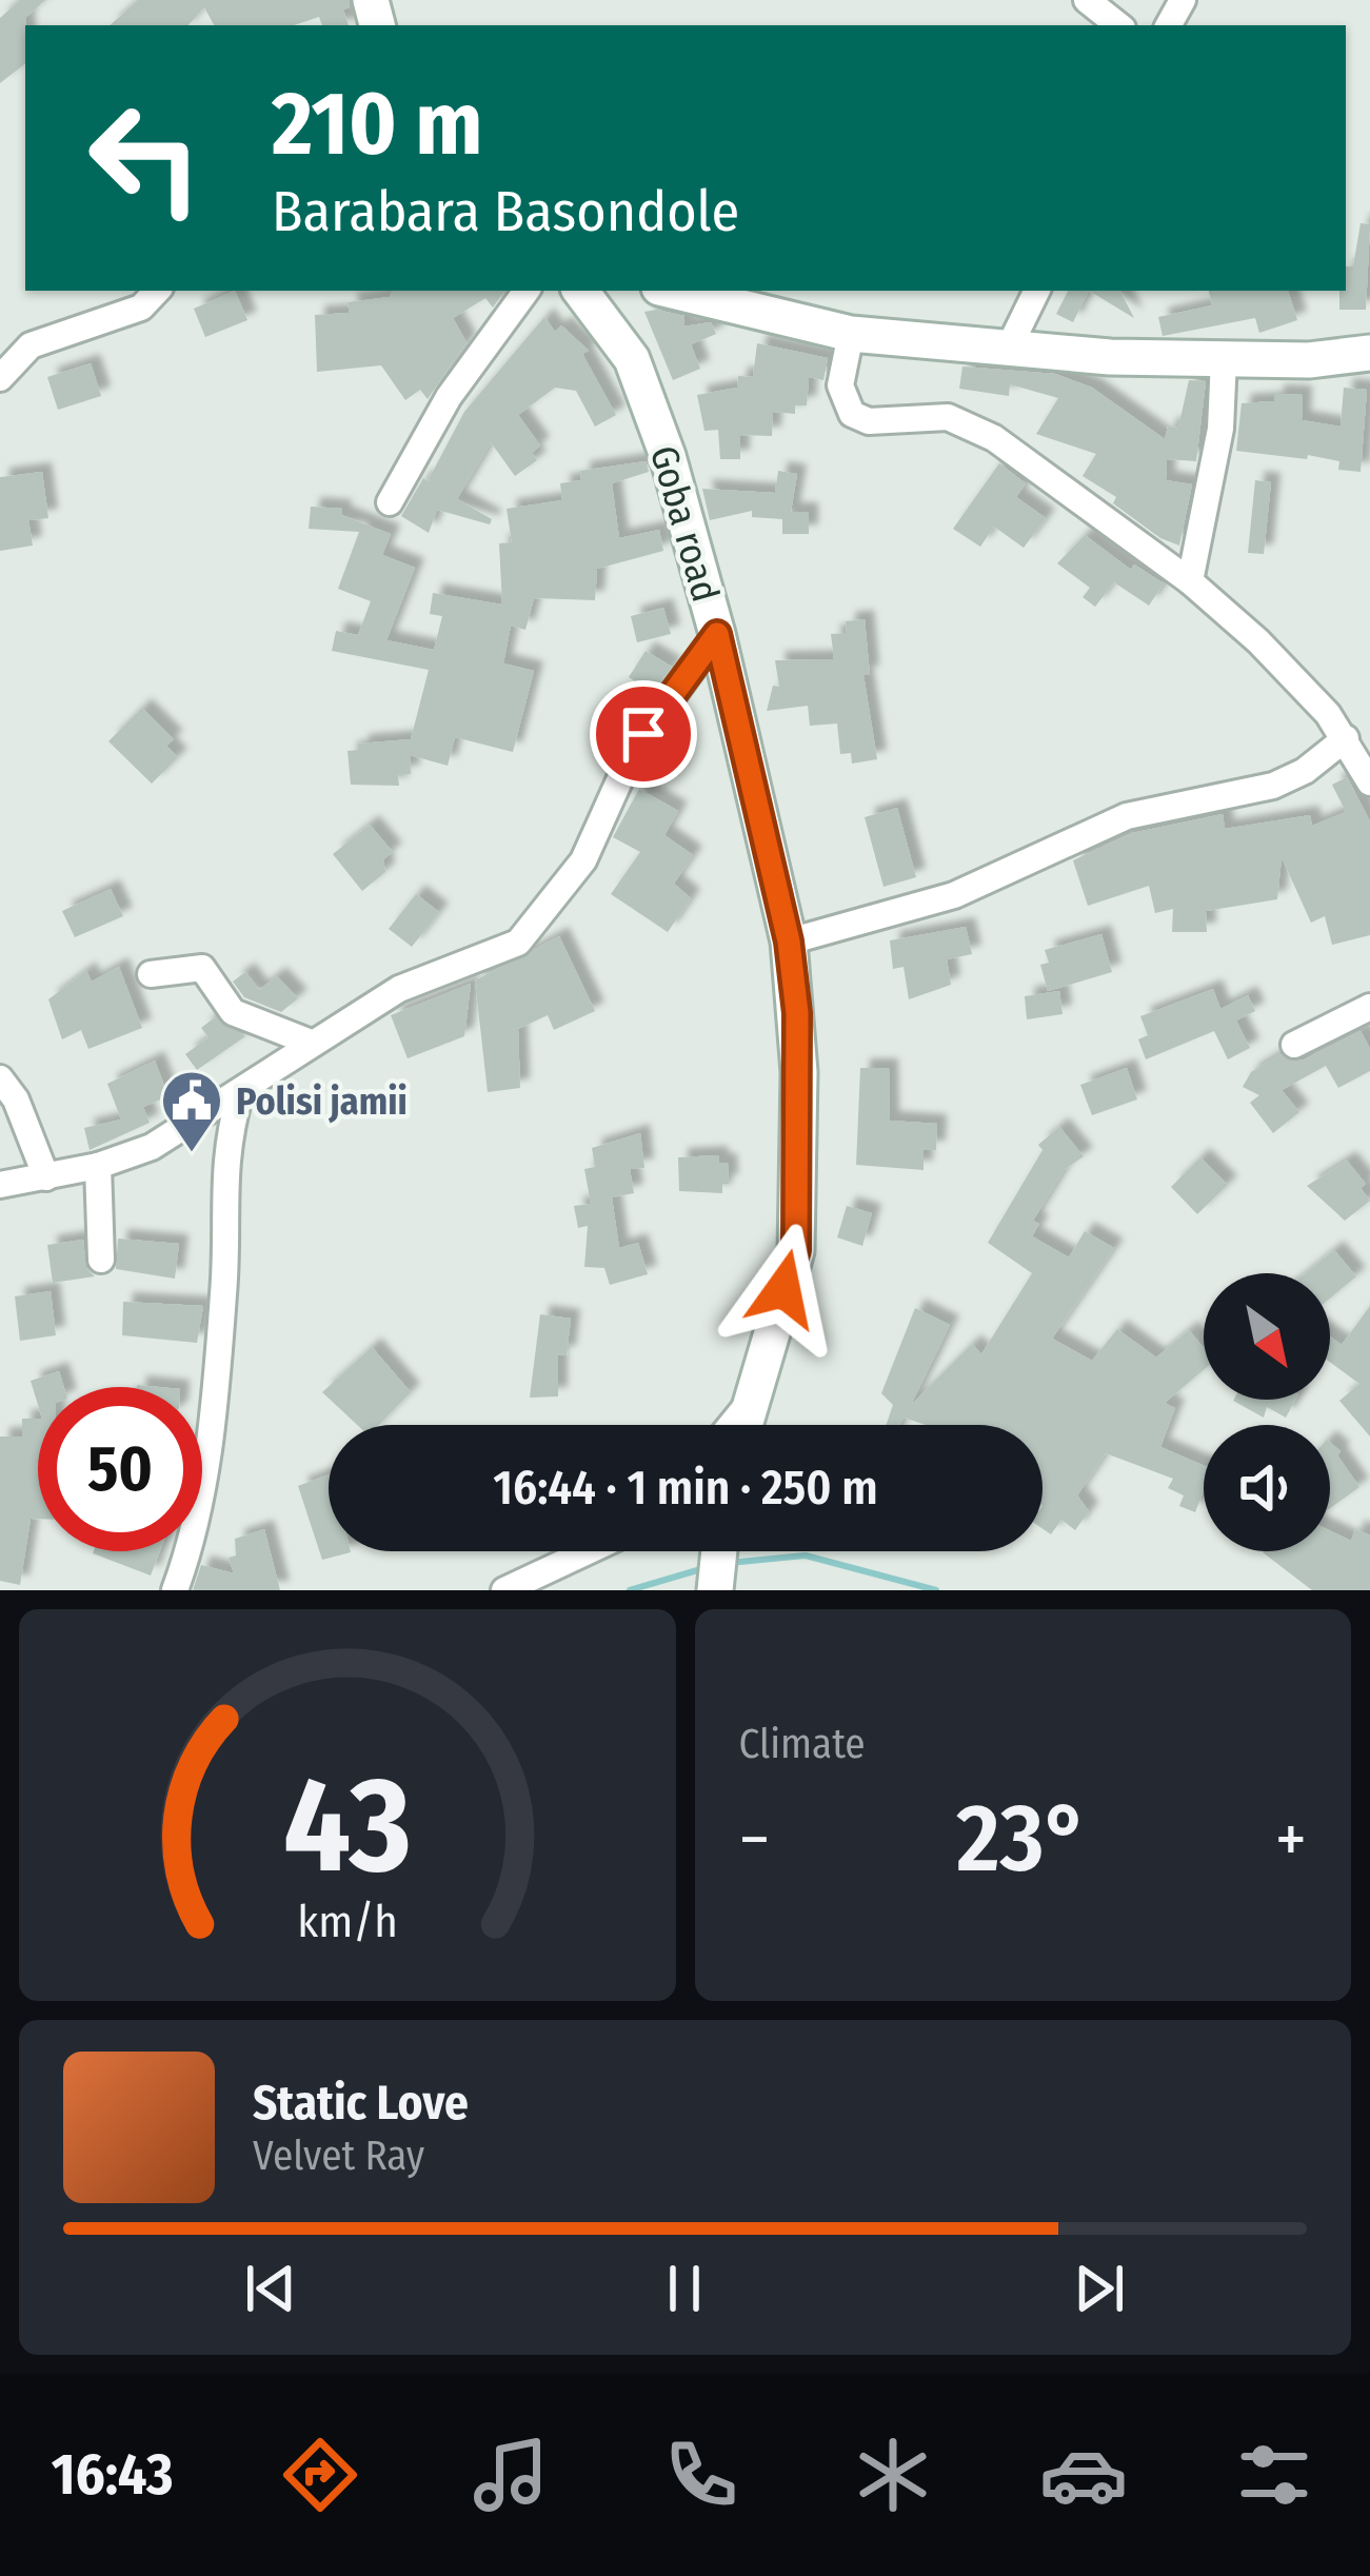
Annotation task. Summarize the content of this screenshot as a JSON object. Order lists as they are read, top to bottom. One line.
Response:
{"streets":{"main road":["Goba road"]},"places":{"public building":["Polisi jamii"]},"north":"bottom right","page":{"turn":["210 m","Barabara Basondole"],"limit":"50","trip":"16:44 · 1 min · 250 m","tile":"Climate","heat":["−","23°","+"],"song":["Static Love","Velvet Ray"],"tabs":"16:43","gauge":["43","km/h"]}}
